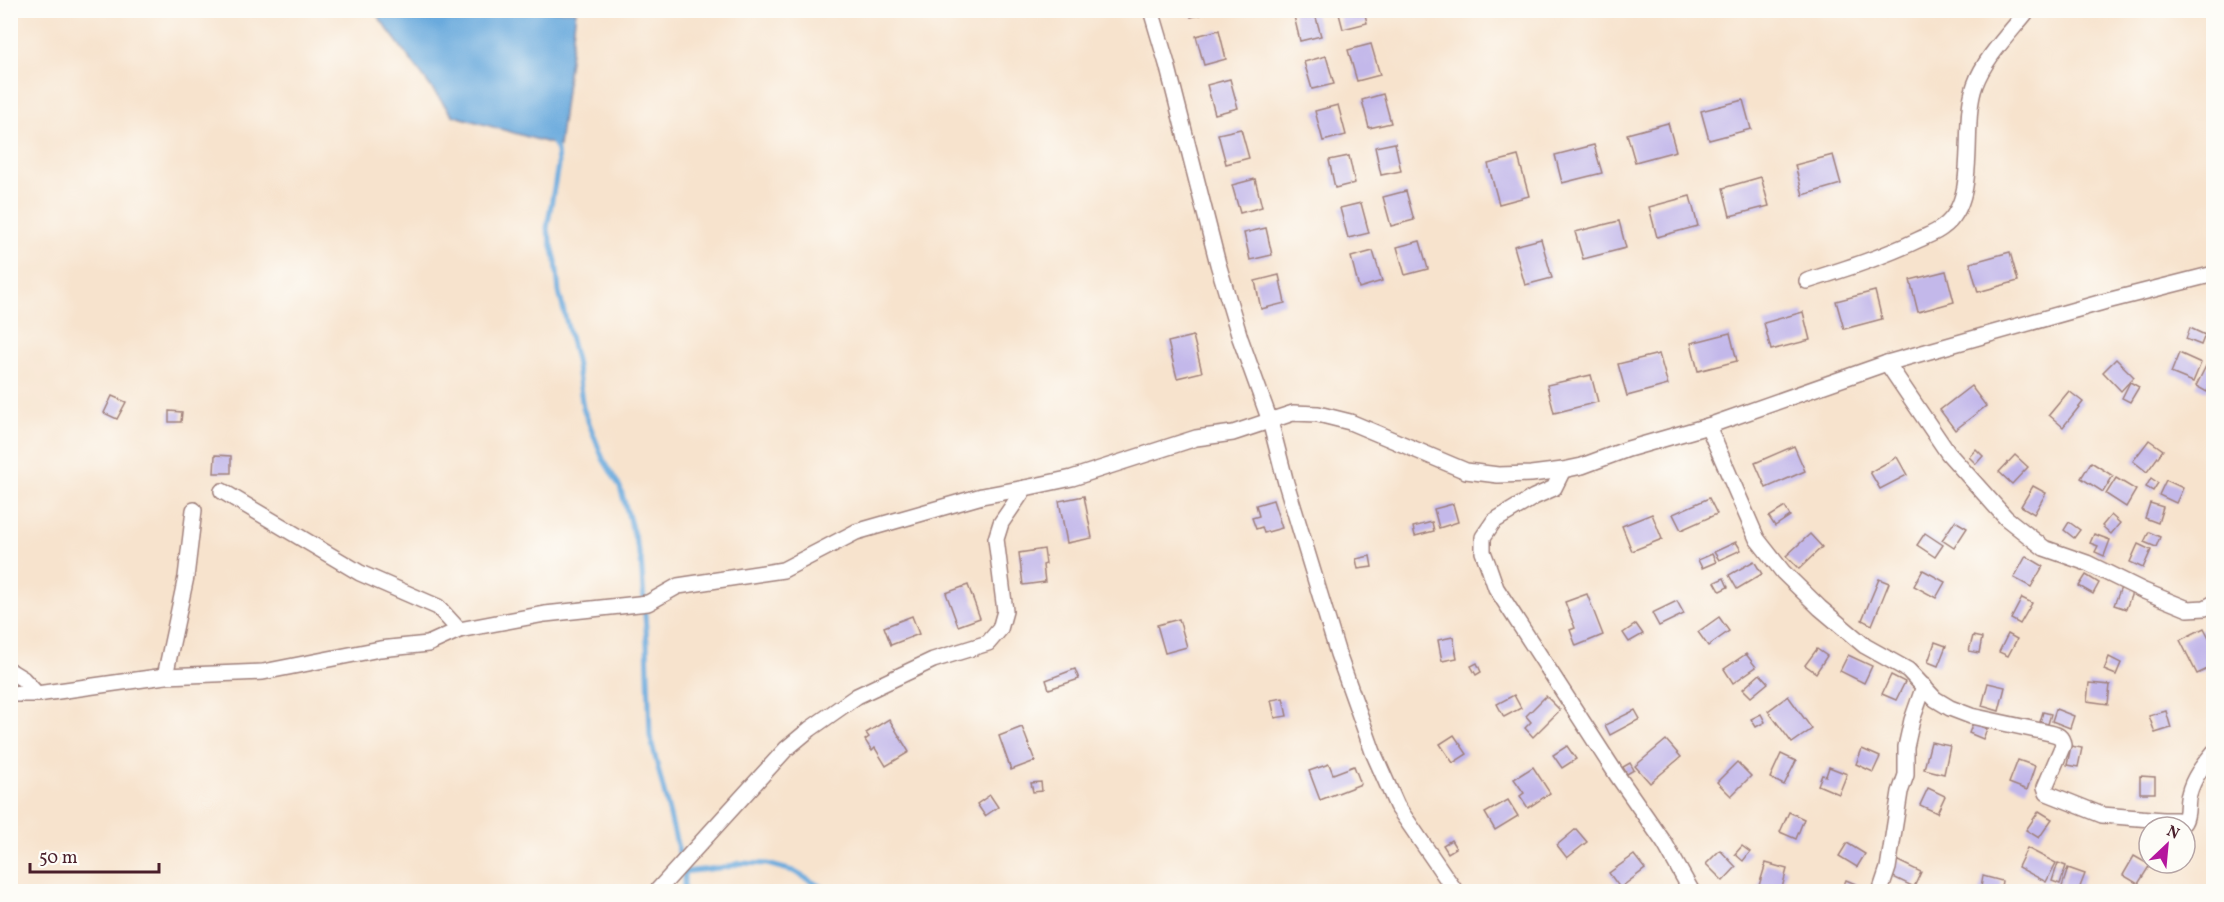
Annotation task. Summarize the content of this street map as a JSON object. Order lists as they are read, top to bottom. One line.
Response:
{"scale_bar":"50 m","north":"top right"}
